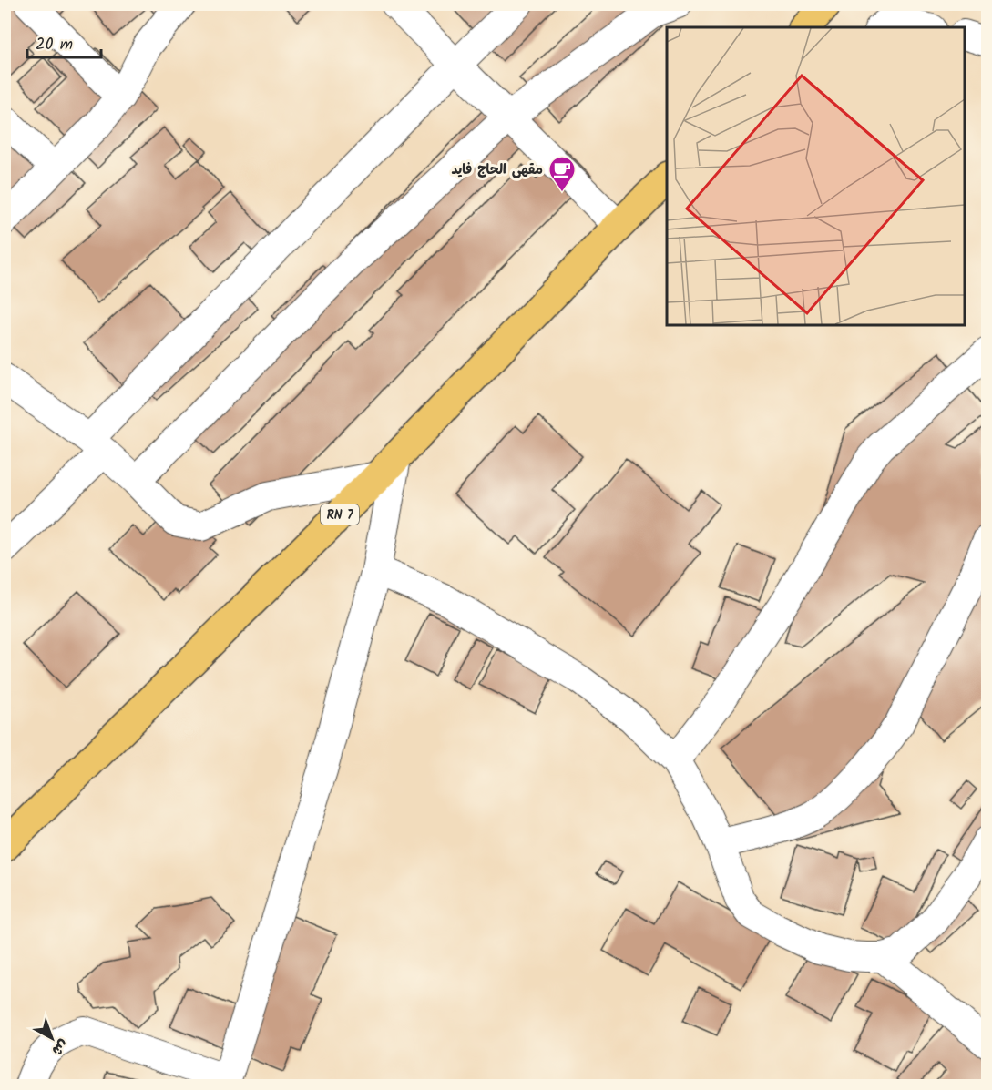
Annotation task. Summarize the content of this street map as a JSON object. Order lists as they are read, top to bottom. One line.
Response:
{"streets":{"main road":["RN 7"]},"places":{"cafe":["مقهى الحاج فايد"]},"scale_bar":"20 m","north":"bottom right"}
